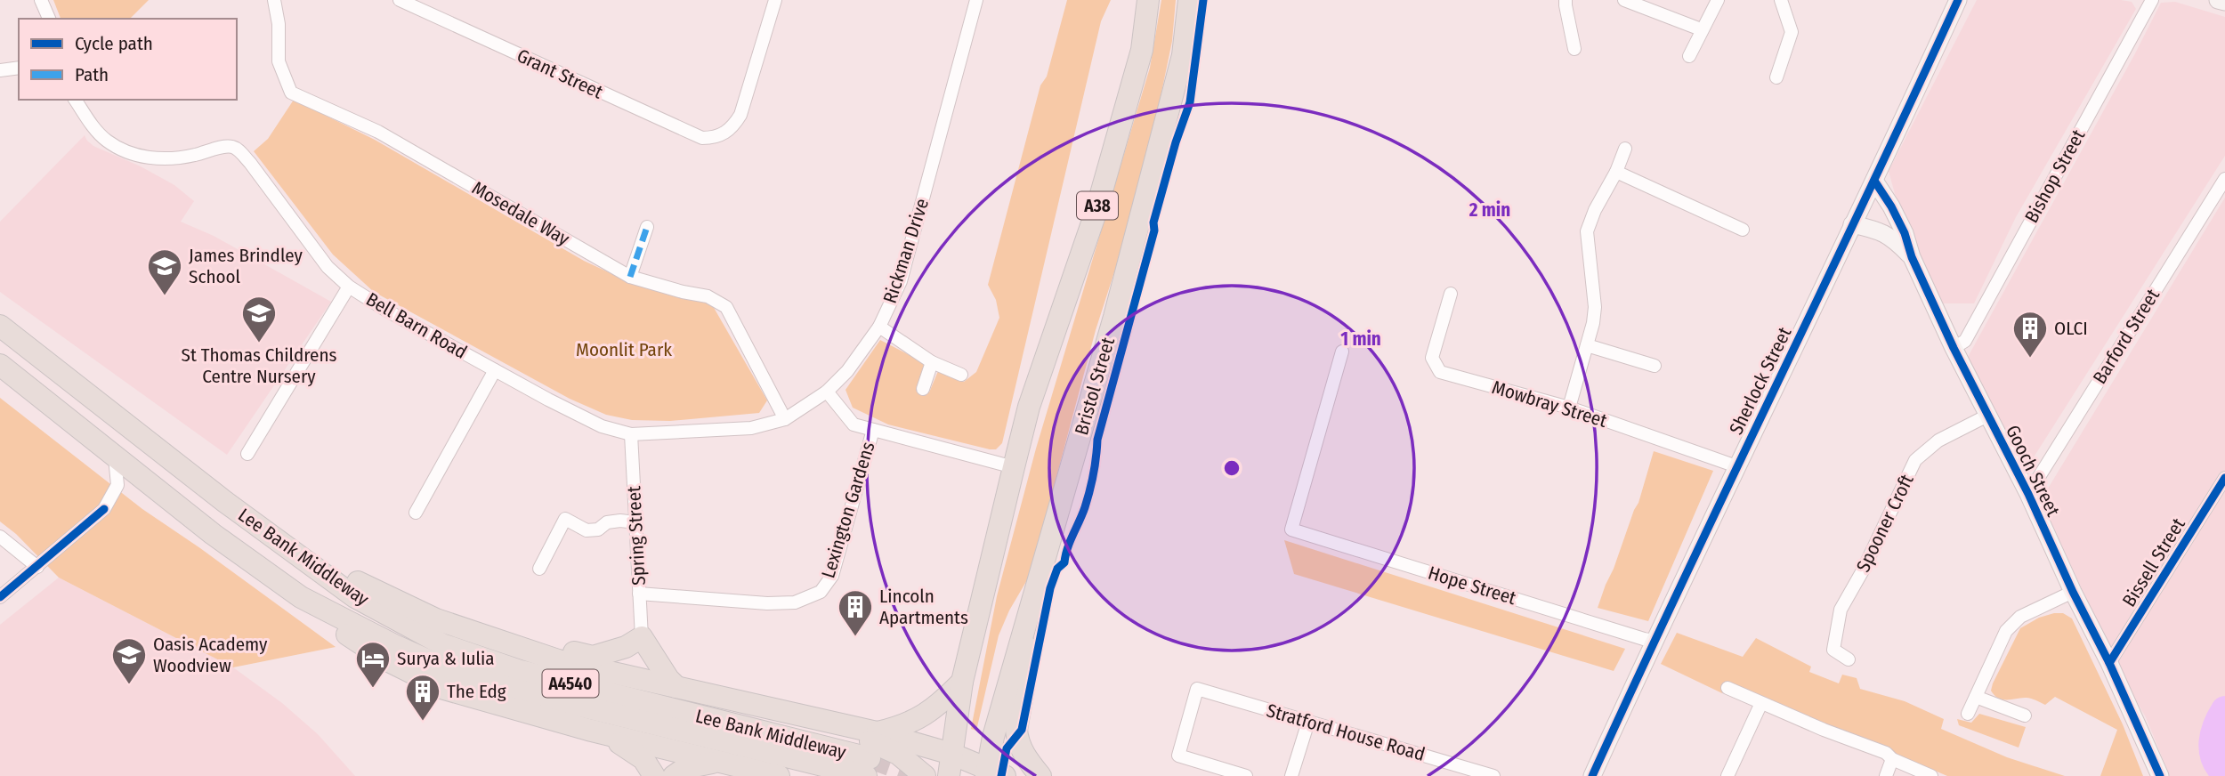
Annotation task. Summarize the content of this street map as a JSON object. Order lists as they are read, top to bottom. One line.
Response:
{"streets":{"highway":["A38","Bristol Street","Lee Bank Middleway","A4540"],"street":["Grant Street","Bishop Street","Mosedale Way","Rickman Drive","Bell Barn Road","Barford Street","Sherlock Street","Mowbray Street","Gooch Street","Lexington Gardens","Spooner Croft","Spring Street","Bissell Street","Hope Street","Stratford House Road"]},"crossings":[["Bishop Street","Gooch Street"],["Mosedale Way","Bell Barn Road"],["Rickman Drive","Bell Barn Road"],["Bell Barn Road","Spring Street"],["Barford Street","Gooch Street"],["Sherlock Street","Mowbray Street"],["Sherlock Street","Gooch Street"],["Sherlock Street","Hope Street"],["Gooch Street","Spooner Croft"],["Gooch Street","Bissell Street"],["Lexington Gardens","Spring Street"]],"parks":["Moonlit Park"],"places":{"school or university":["James Brindley School","St Thomas Childrens Centre Nursery","Oasis Academy Woodview"],"building":["OLCI","Lincoln Apartments","The Edg"],"hotel":["Surya & Iulia"]},"legend":["Cycle path","Path"],"rings":["2 min","1 min"]}
